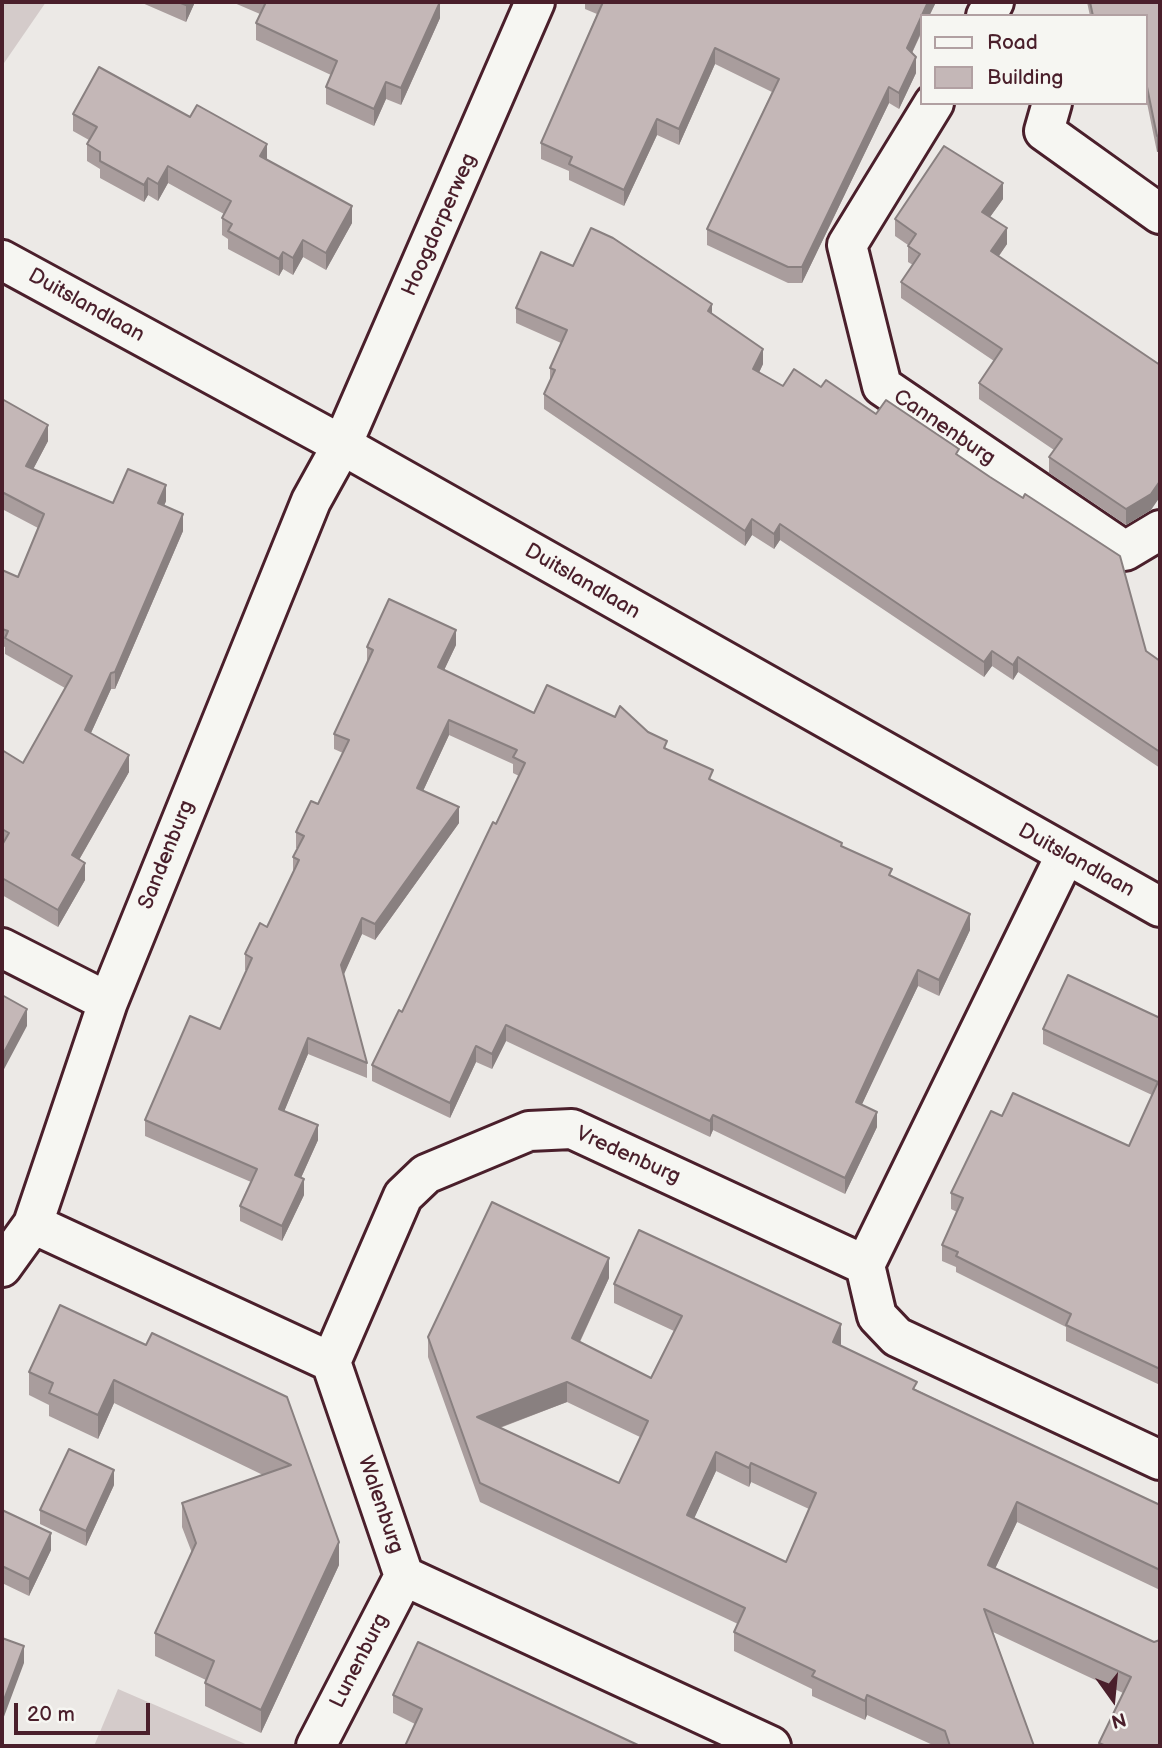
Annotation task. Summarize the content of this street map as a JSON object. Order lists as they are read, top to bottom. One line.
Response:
{"streets":{"street":["Hoogdorperweg","Duitslandlaan","Cannenburg","Sandenburg","Vredenburg","Walenburg","Lunenburg"]},"crossings":[["Hoogdorperweg","Duitslandlaan"],["Hoogdorperweg","Sandenburg"],["Duitslandlaan","Sandenburg"],["Vredenburg","Walenburg"],["Walenburg","Lunenburg"]],"legend":["Road","Building"],"scale_bar":"20 m","north":"bottom"}
